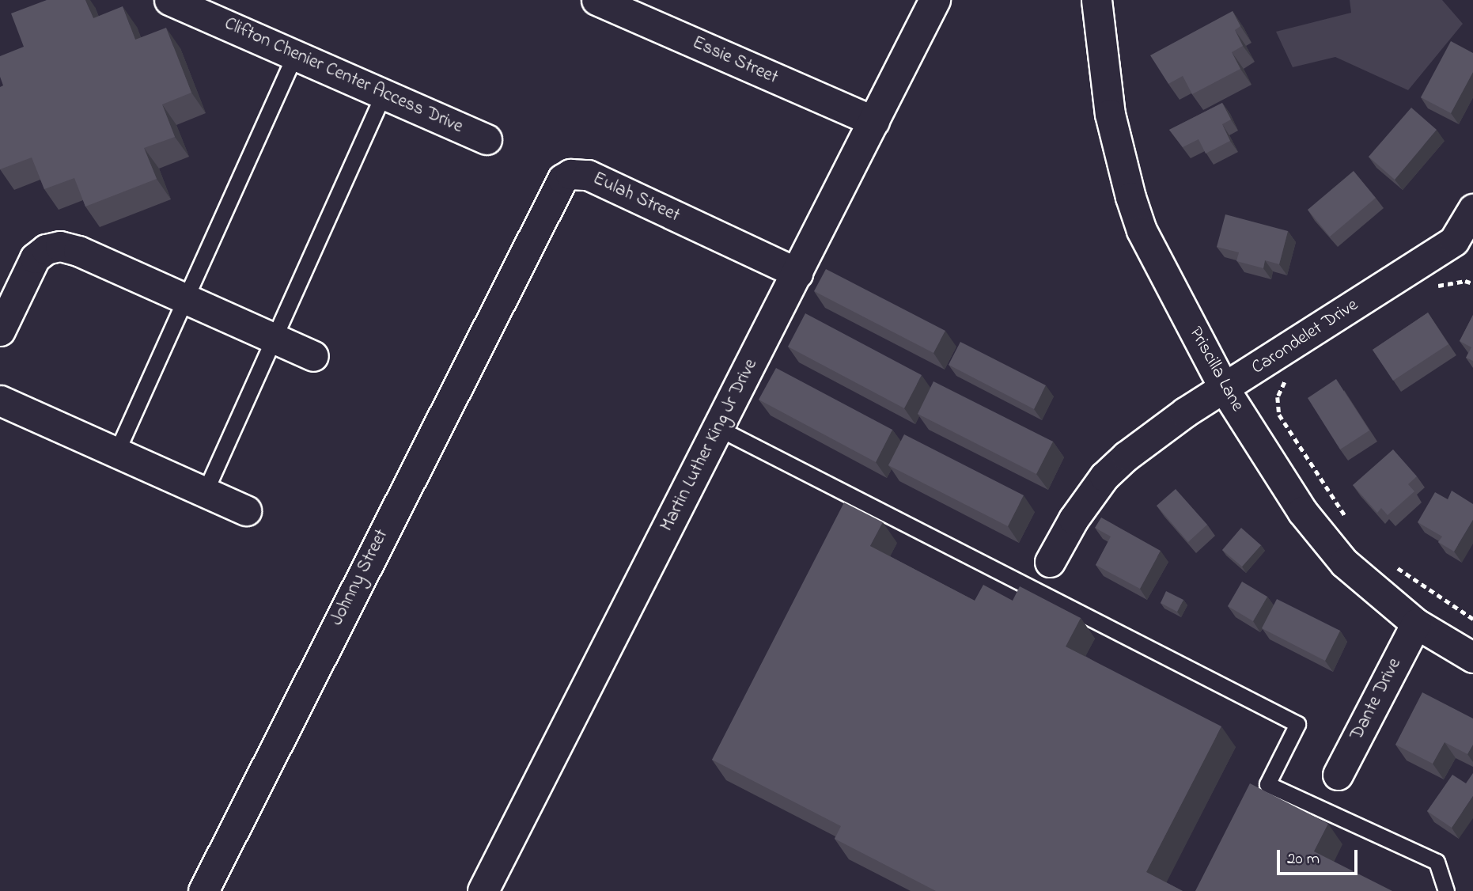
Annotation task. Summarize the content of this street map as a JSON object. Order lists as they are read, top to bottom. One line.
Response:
{"streets":{"street":["Essie Street","Clifton Chenier Center Access Drive","Eulah Street","Carondelet Drive","Priscilla Lane","Martin Luther King Jr Drive","Johnny Street","Dante Drive"]},"crossings":[["Essie Street","Martin Luther King Jr Drive"],["Eulah Street","Martin Luther King Jr Drive"],["Eulah Street","Johnny Street"],["Carondelet Drive","Priscilla Lane"],["Priscilla Lane","Dante Drive"]],"scale_bar":"20 m"}
